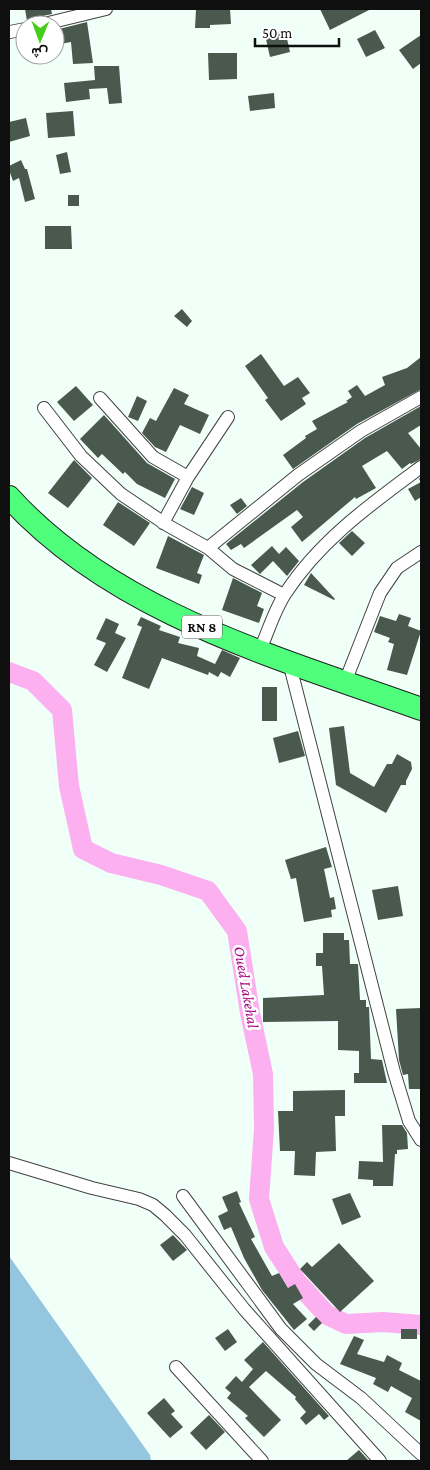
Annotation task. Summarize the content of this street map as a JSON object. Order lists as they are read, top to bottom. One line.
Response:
{"streets":{"highway":["RN 8"]},"water":["Oued Lakehal"],"scale_bar":"50 m","north":"bottom"}
